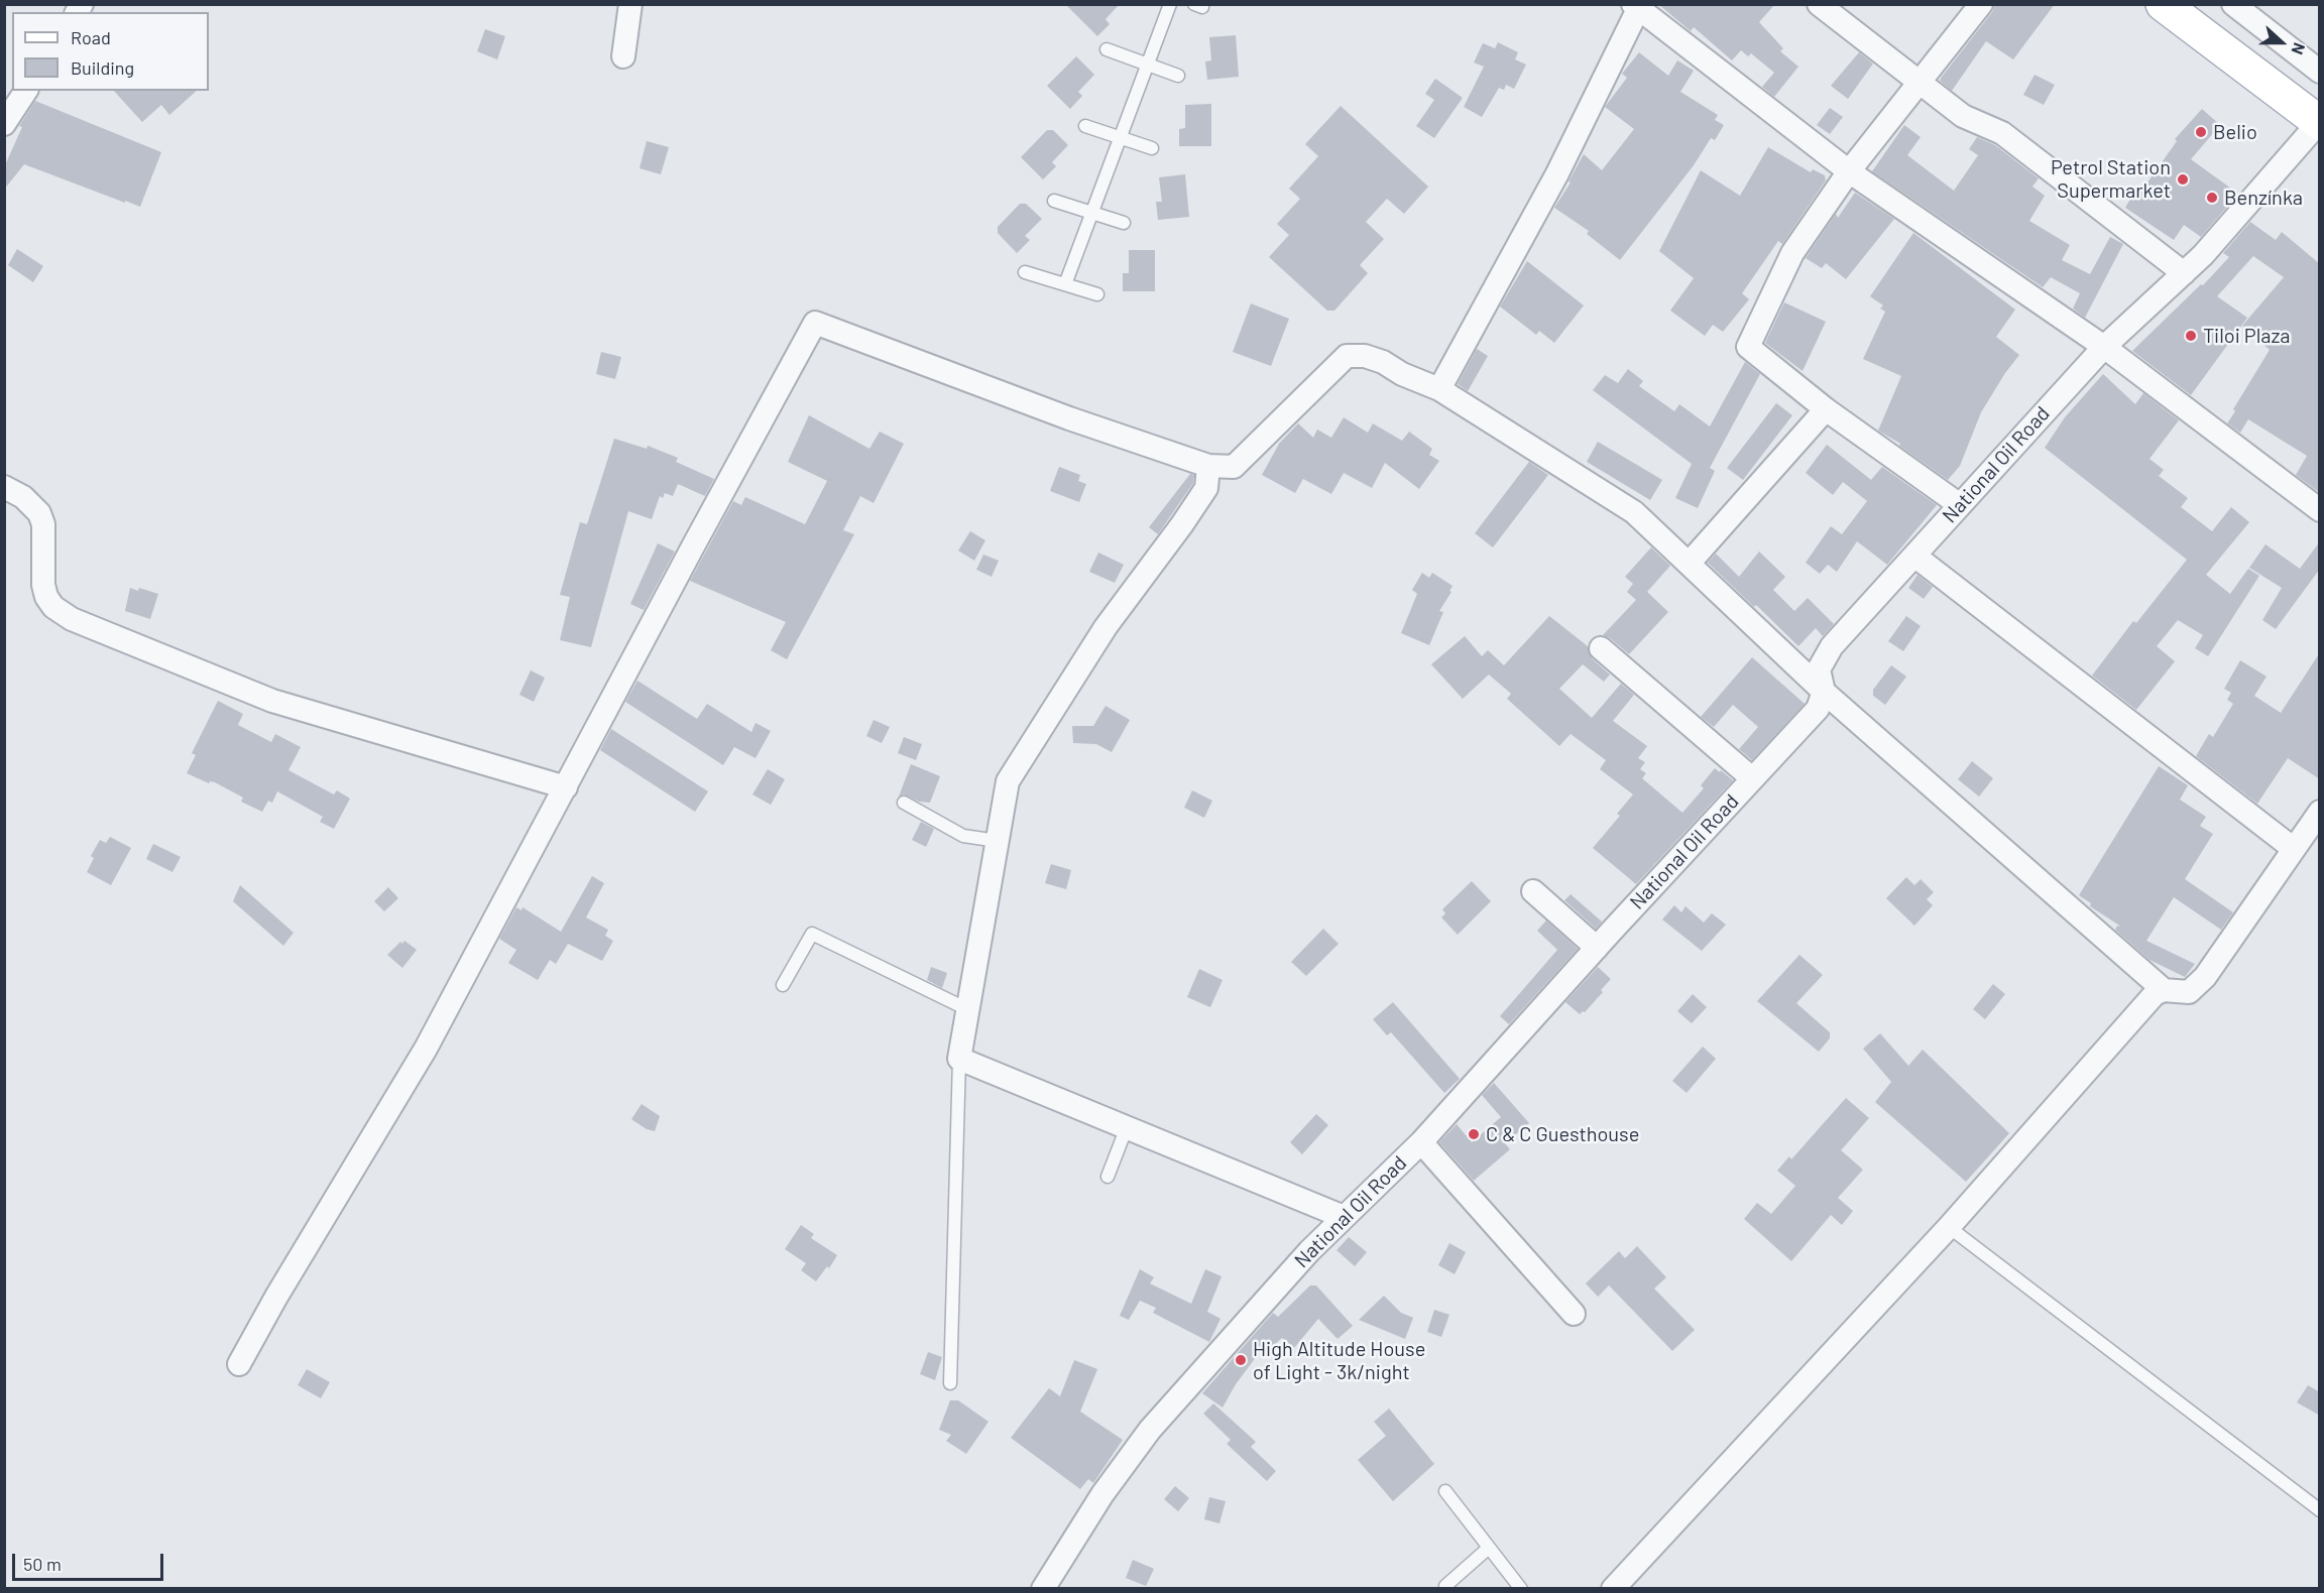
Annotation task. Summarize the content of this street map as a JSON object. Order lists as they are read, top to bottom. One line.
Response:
{"streets":{"street":["National Oil Road"]},"places":["Belio","Petrol Station Supermarket","Benzínka","Tiloi Plaza","C & C Guesthouse","High Altitude House of Light - 3k/night"],"legend":["Road","Building"],"scale_bar":"50 m","north":"right"}
